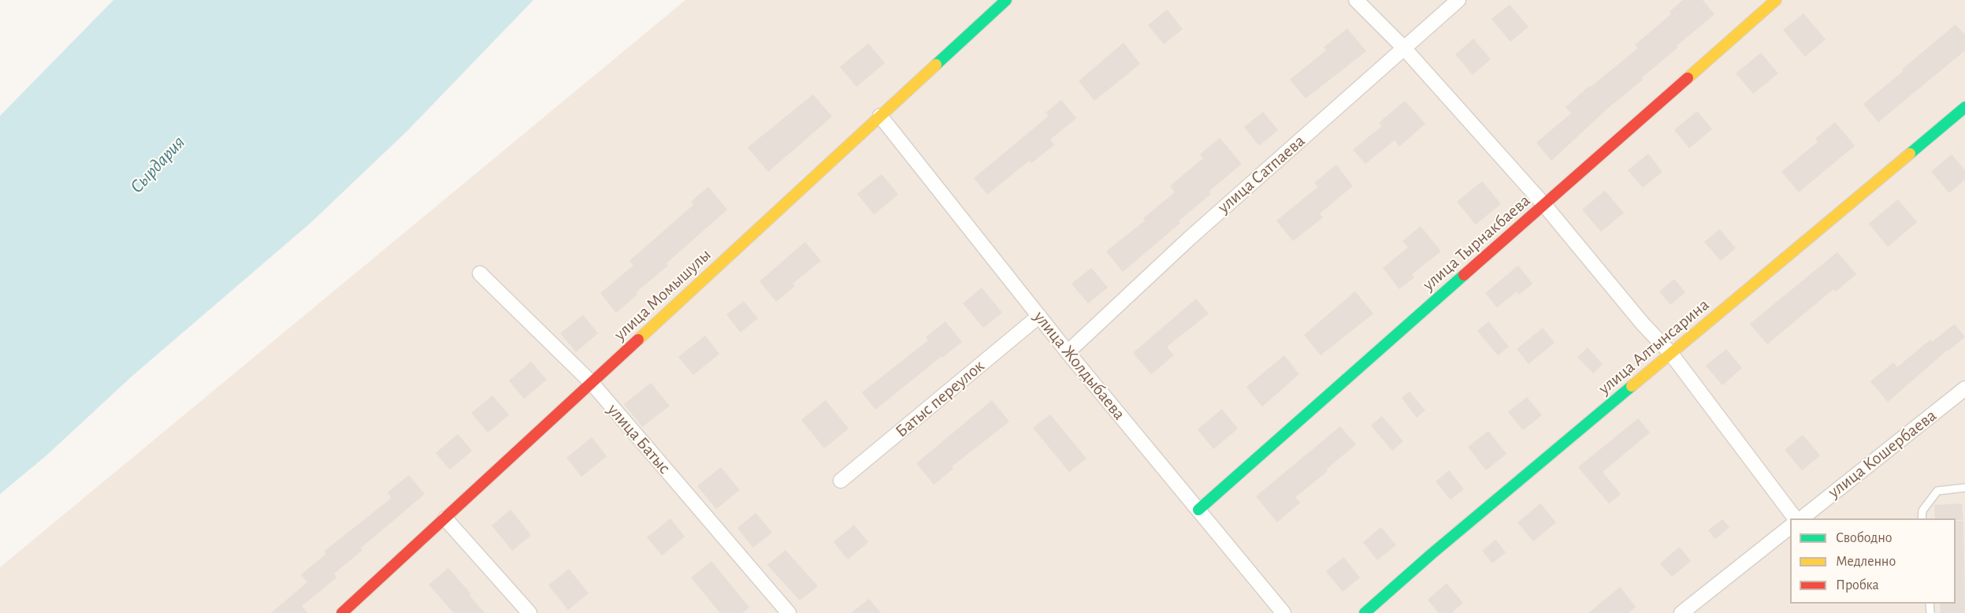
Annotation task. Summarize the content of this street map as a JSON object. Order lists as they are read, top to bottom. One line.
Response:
{"streets":{"street":["улица Сатпаева","улица Тырнакбаева","улица Момышулы","улица Алтынсарина","улица Жолдыбаева","Батыс переулок","улица Батыс","улица Кошербаева"]},"crossings":[["улица Сатпаева","улица Жолдыбаева"],["улица Тырнакбаева","улица Жолдыбаева"],["улица Момышулы","улица Жолдыбаева"],["улица Момышулы","улица Батыс"],["улица Жолдыбаева","Батыс переулок"]],"water":["Сырдария"],"legend":["Свободно","Медленно","Пробка"]}
